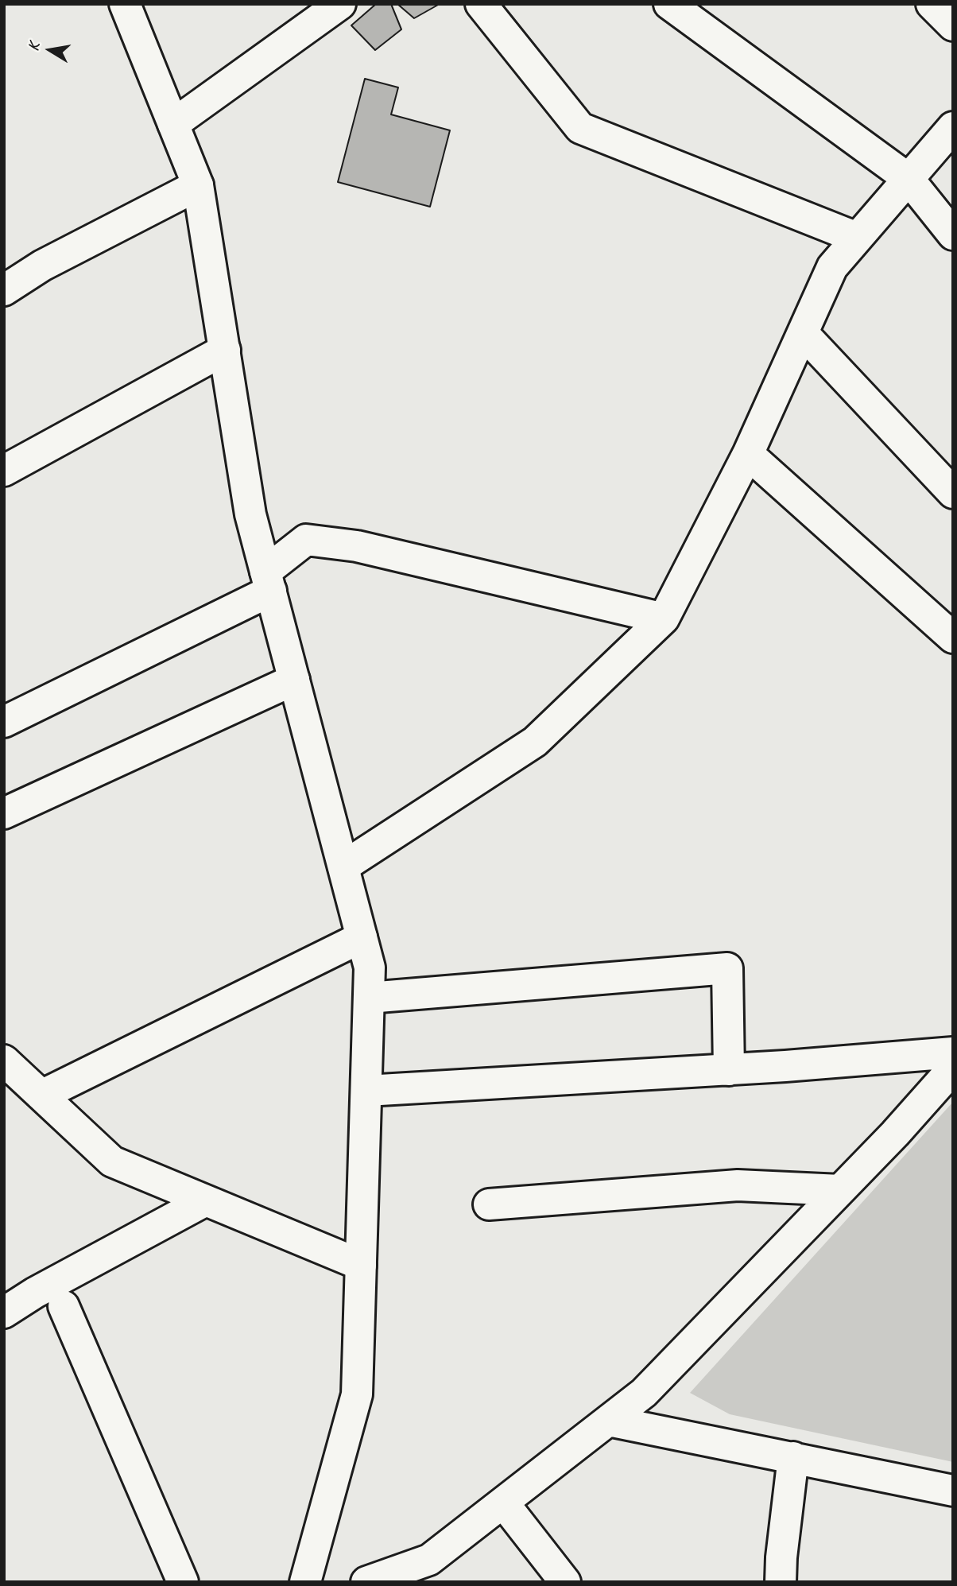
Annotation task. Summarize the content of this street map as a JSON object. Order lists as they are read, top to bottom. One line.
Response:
{"north":"left"}
